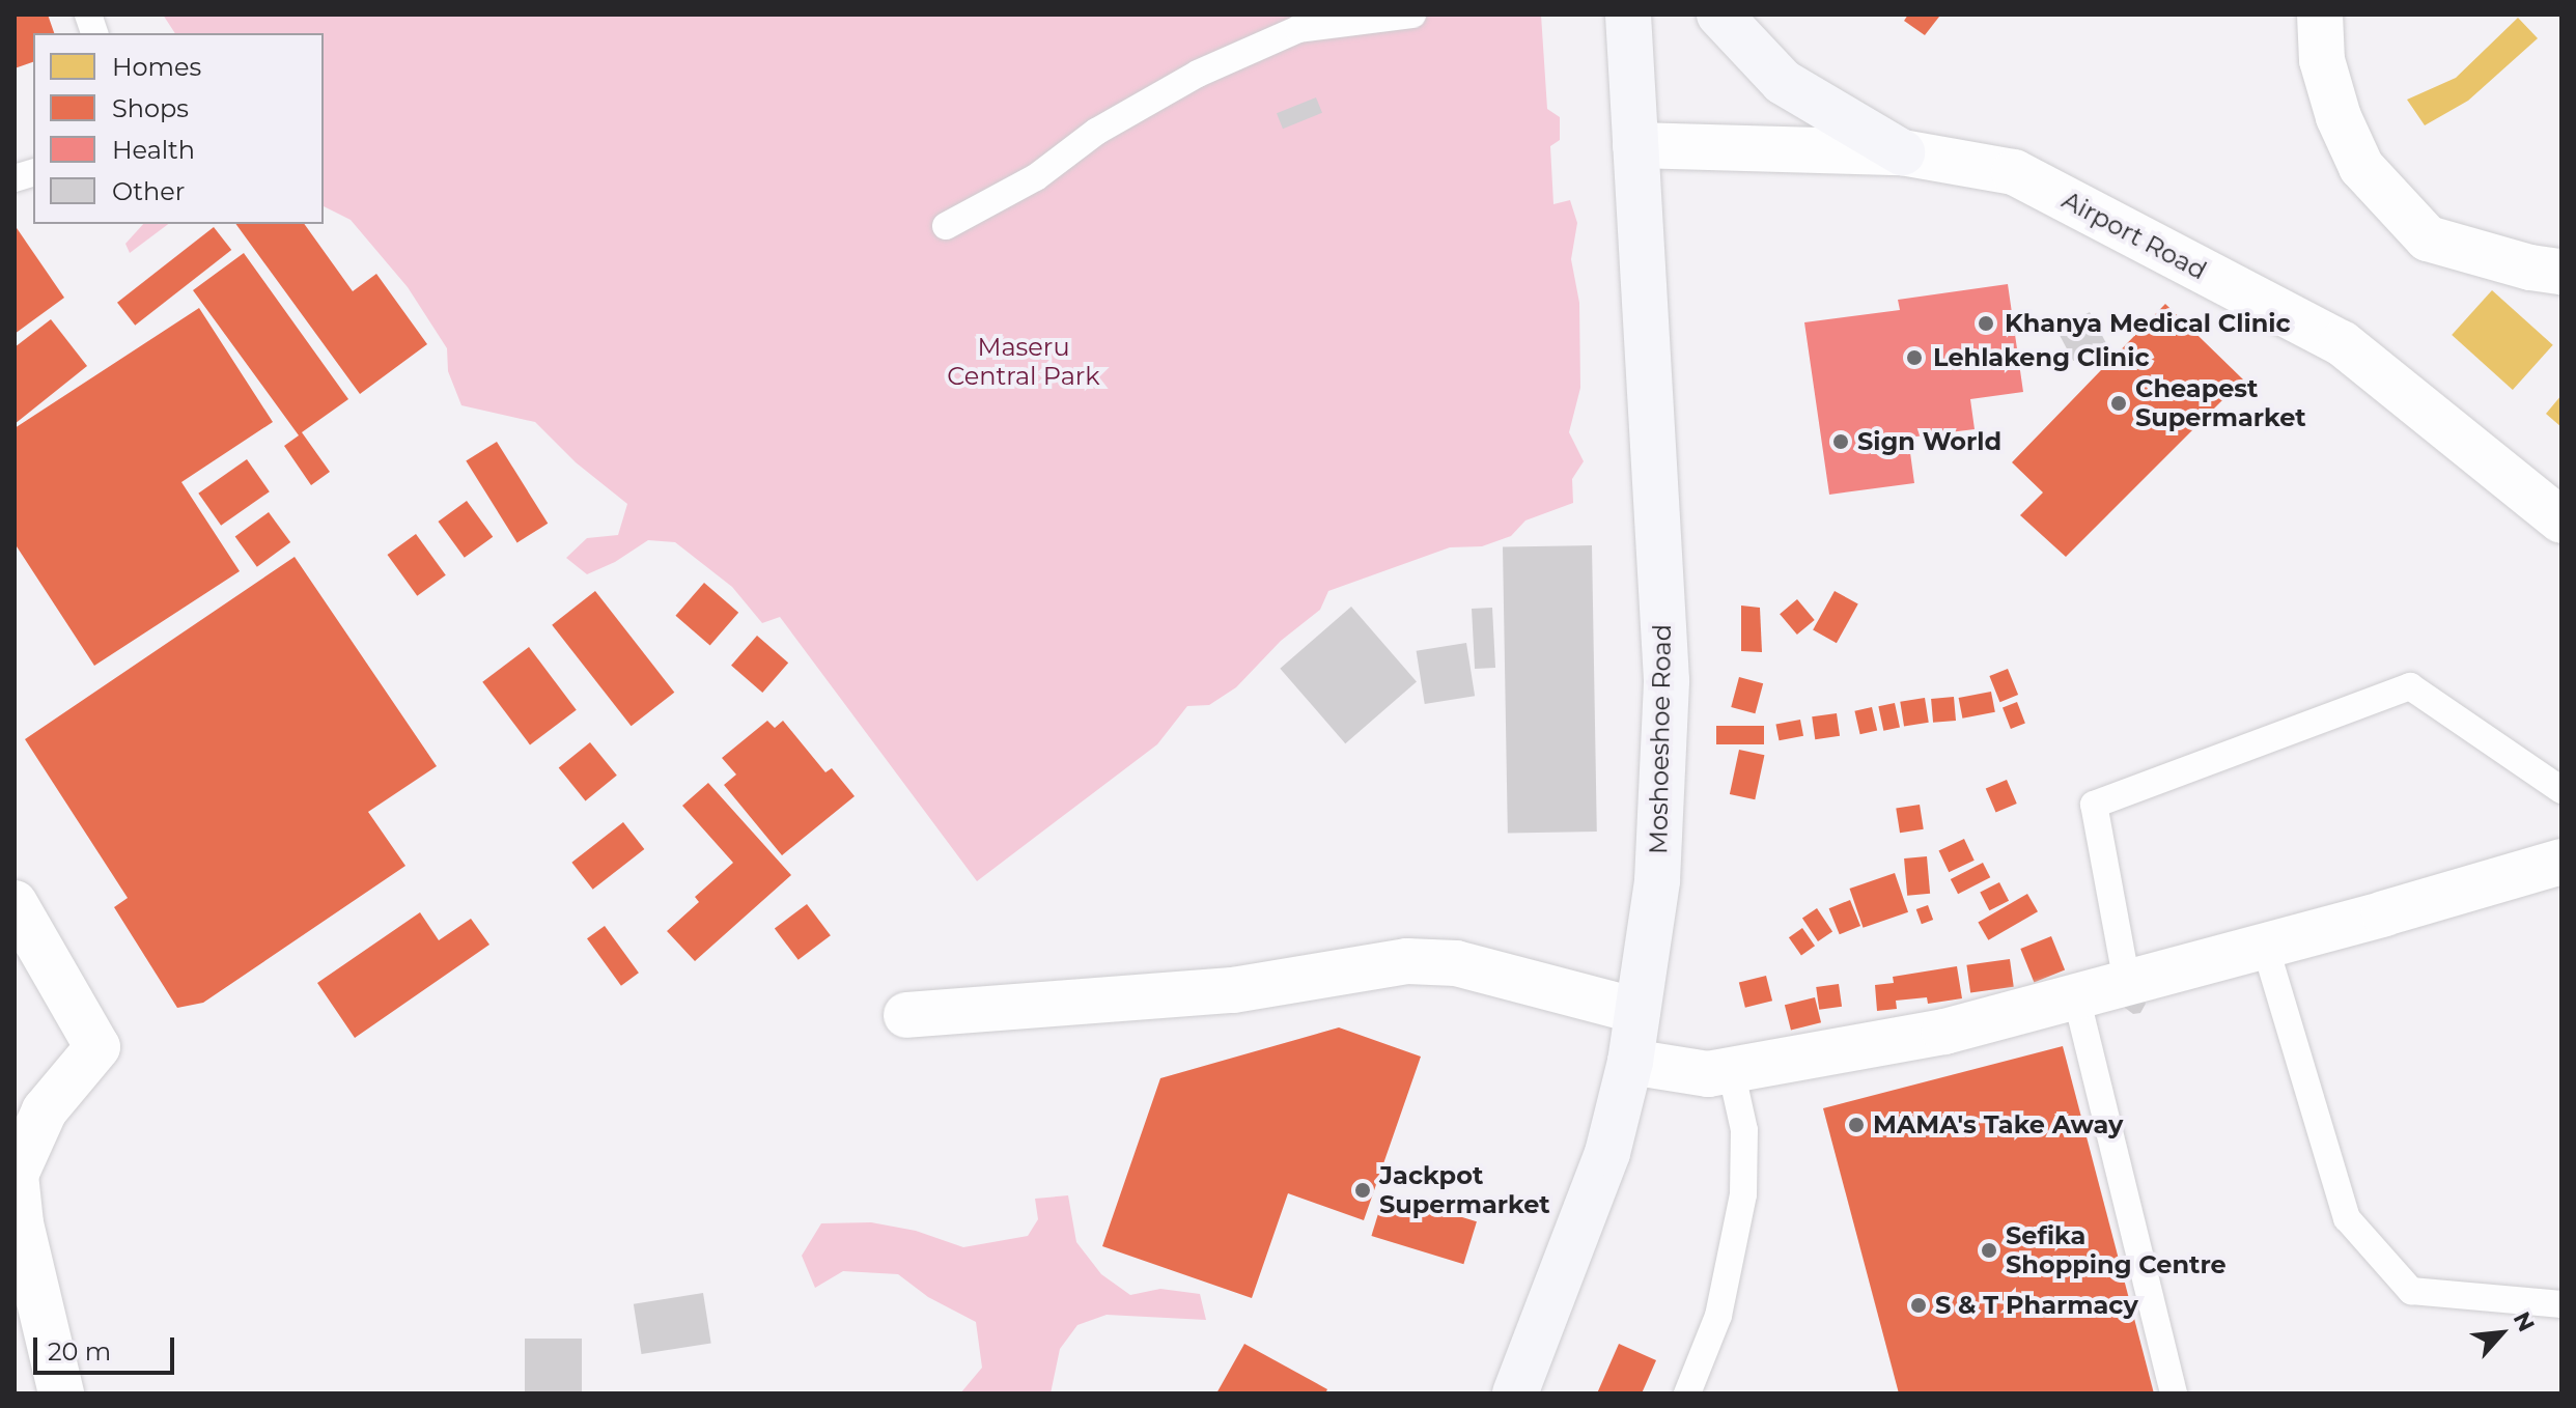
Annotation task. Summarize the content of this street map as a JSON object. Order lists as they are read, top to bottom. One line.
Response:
{"streets":{"main road":["Moshoeshoe Road"],"street":["Airport Road"]},"crossings":[["Airport Road","Moshoeshoe Road"]],"parks":["Maseru Central Park"],"places":["Khanya Medical Clinic","Lehlakeng Clinic","Cheapest Supermarket","Sign World","MAMA's Take Away","Jackpot Supermarket","Sefika Shopping Centre","S & T Pharmacy"],"legend":["Homes","Shops","Health","Other"],"scale_bar":"20 m","north":"top right"}
